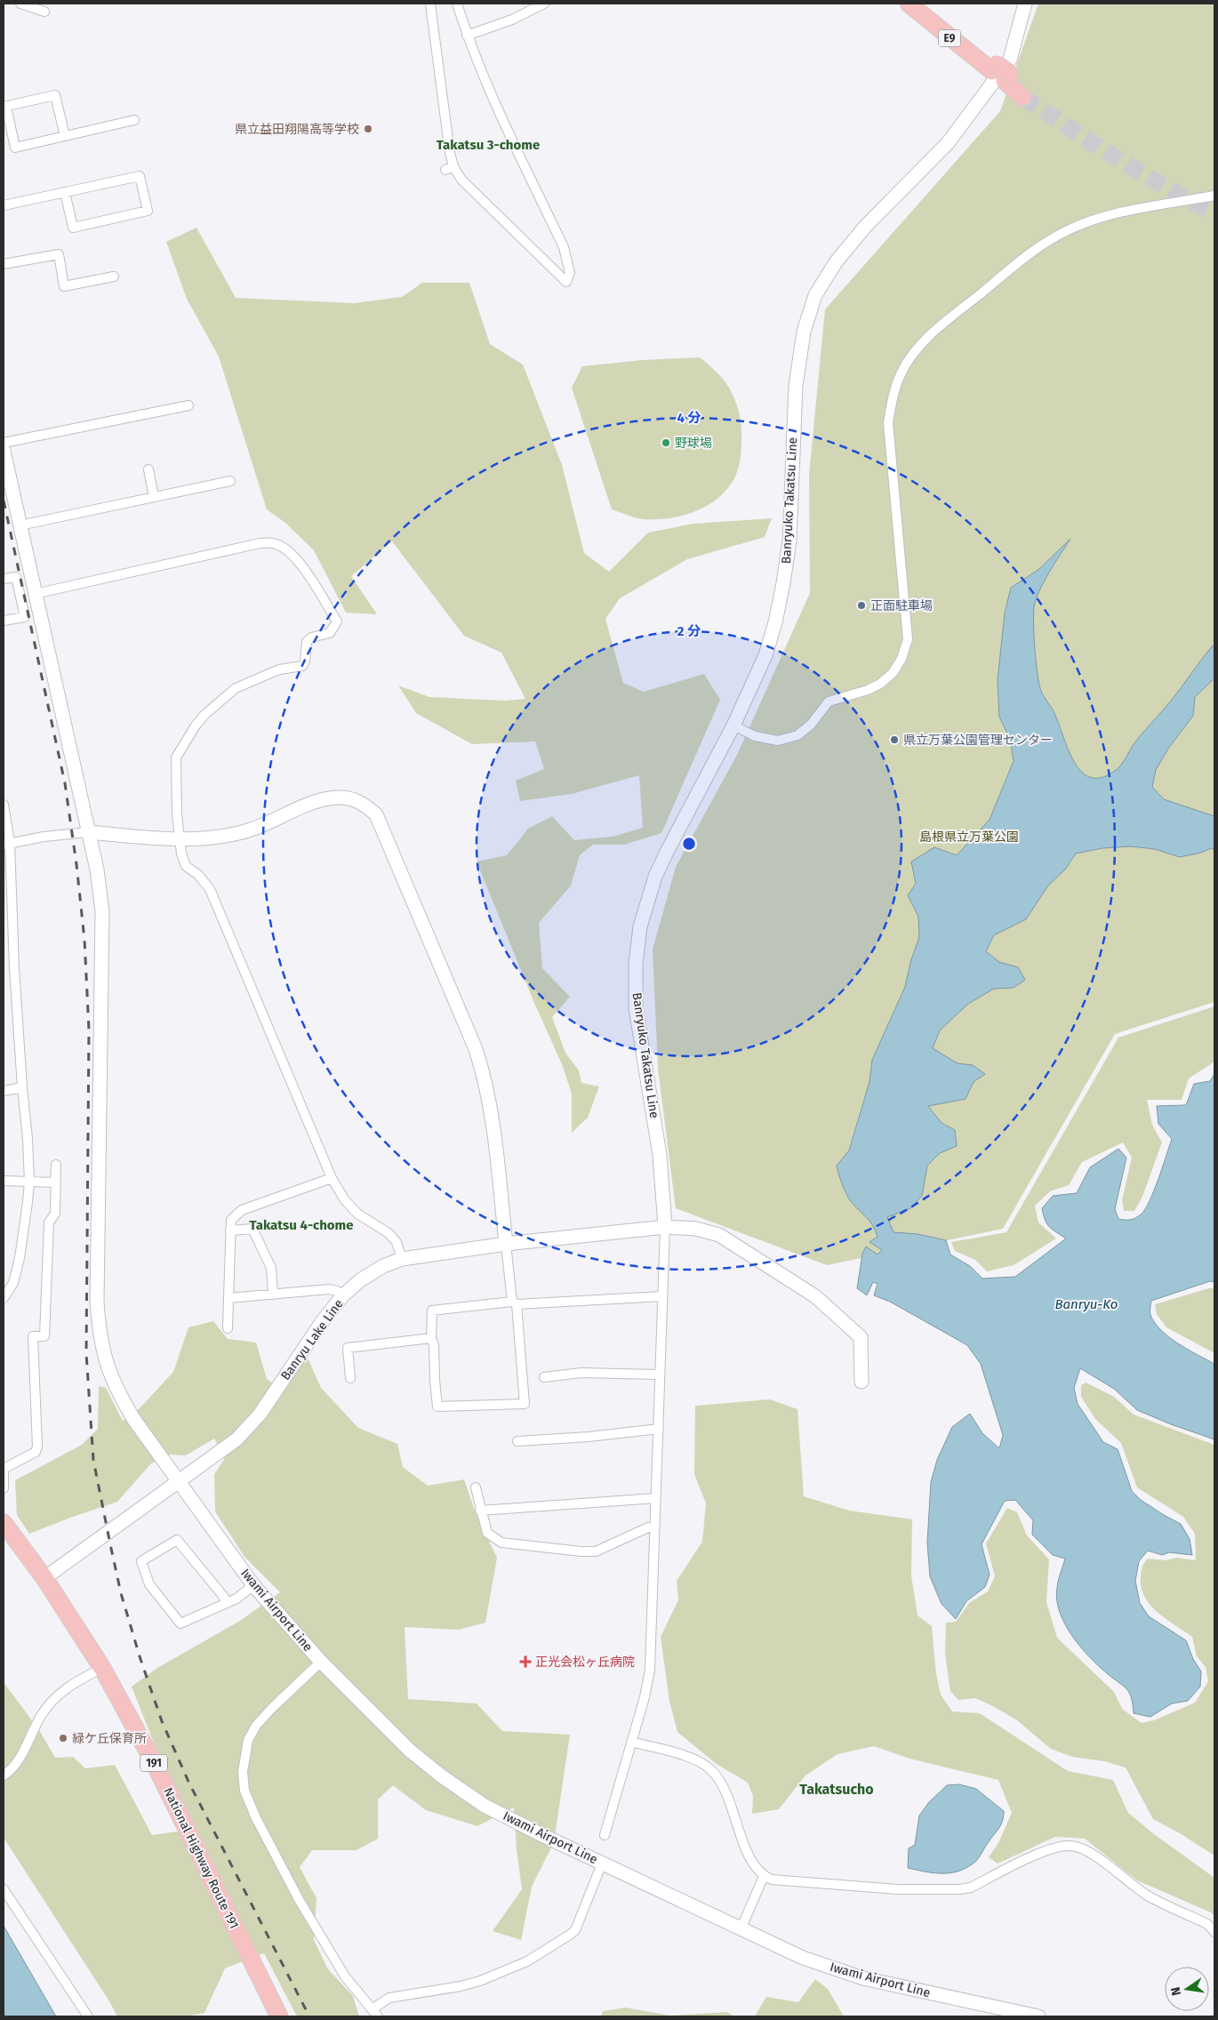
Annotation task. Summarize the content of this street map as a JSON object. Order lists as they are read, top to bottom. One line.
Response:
{"streets":{"highway":["E9","191","National Highway Route 191"],"main road":["Banryuko Takatsu Line","Banryu Lake Line","Iwami Airport Line"]},"crossings":[["Banryuko Takatsu Line","Banryu Lake Line"],["Banryu Lake Line","Iwami Airport Line"],["Banryu Lake Line","National Highway Route 191"]],"districts":["Takatsu 3-chome","Takatsu 4-chome","Takatsucho"],"water":["Banryu-Ko"],"parks":["島根県立万葉公園"],"places":{"other":["県立益田翔陽高等学校","野球場","正面駐車場","県立万葉公園管理センター","緑ケ丘保育所"],"health":["正光会松ヶ丘病院"]},"north":"left","rings":["4 分","2 分"]}
